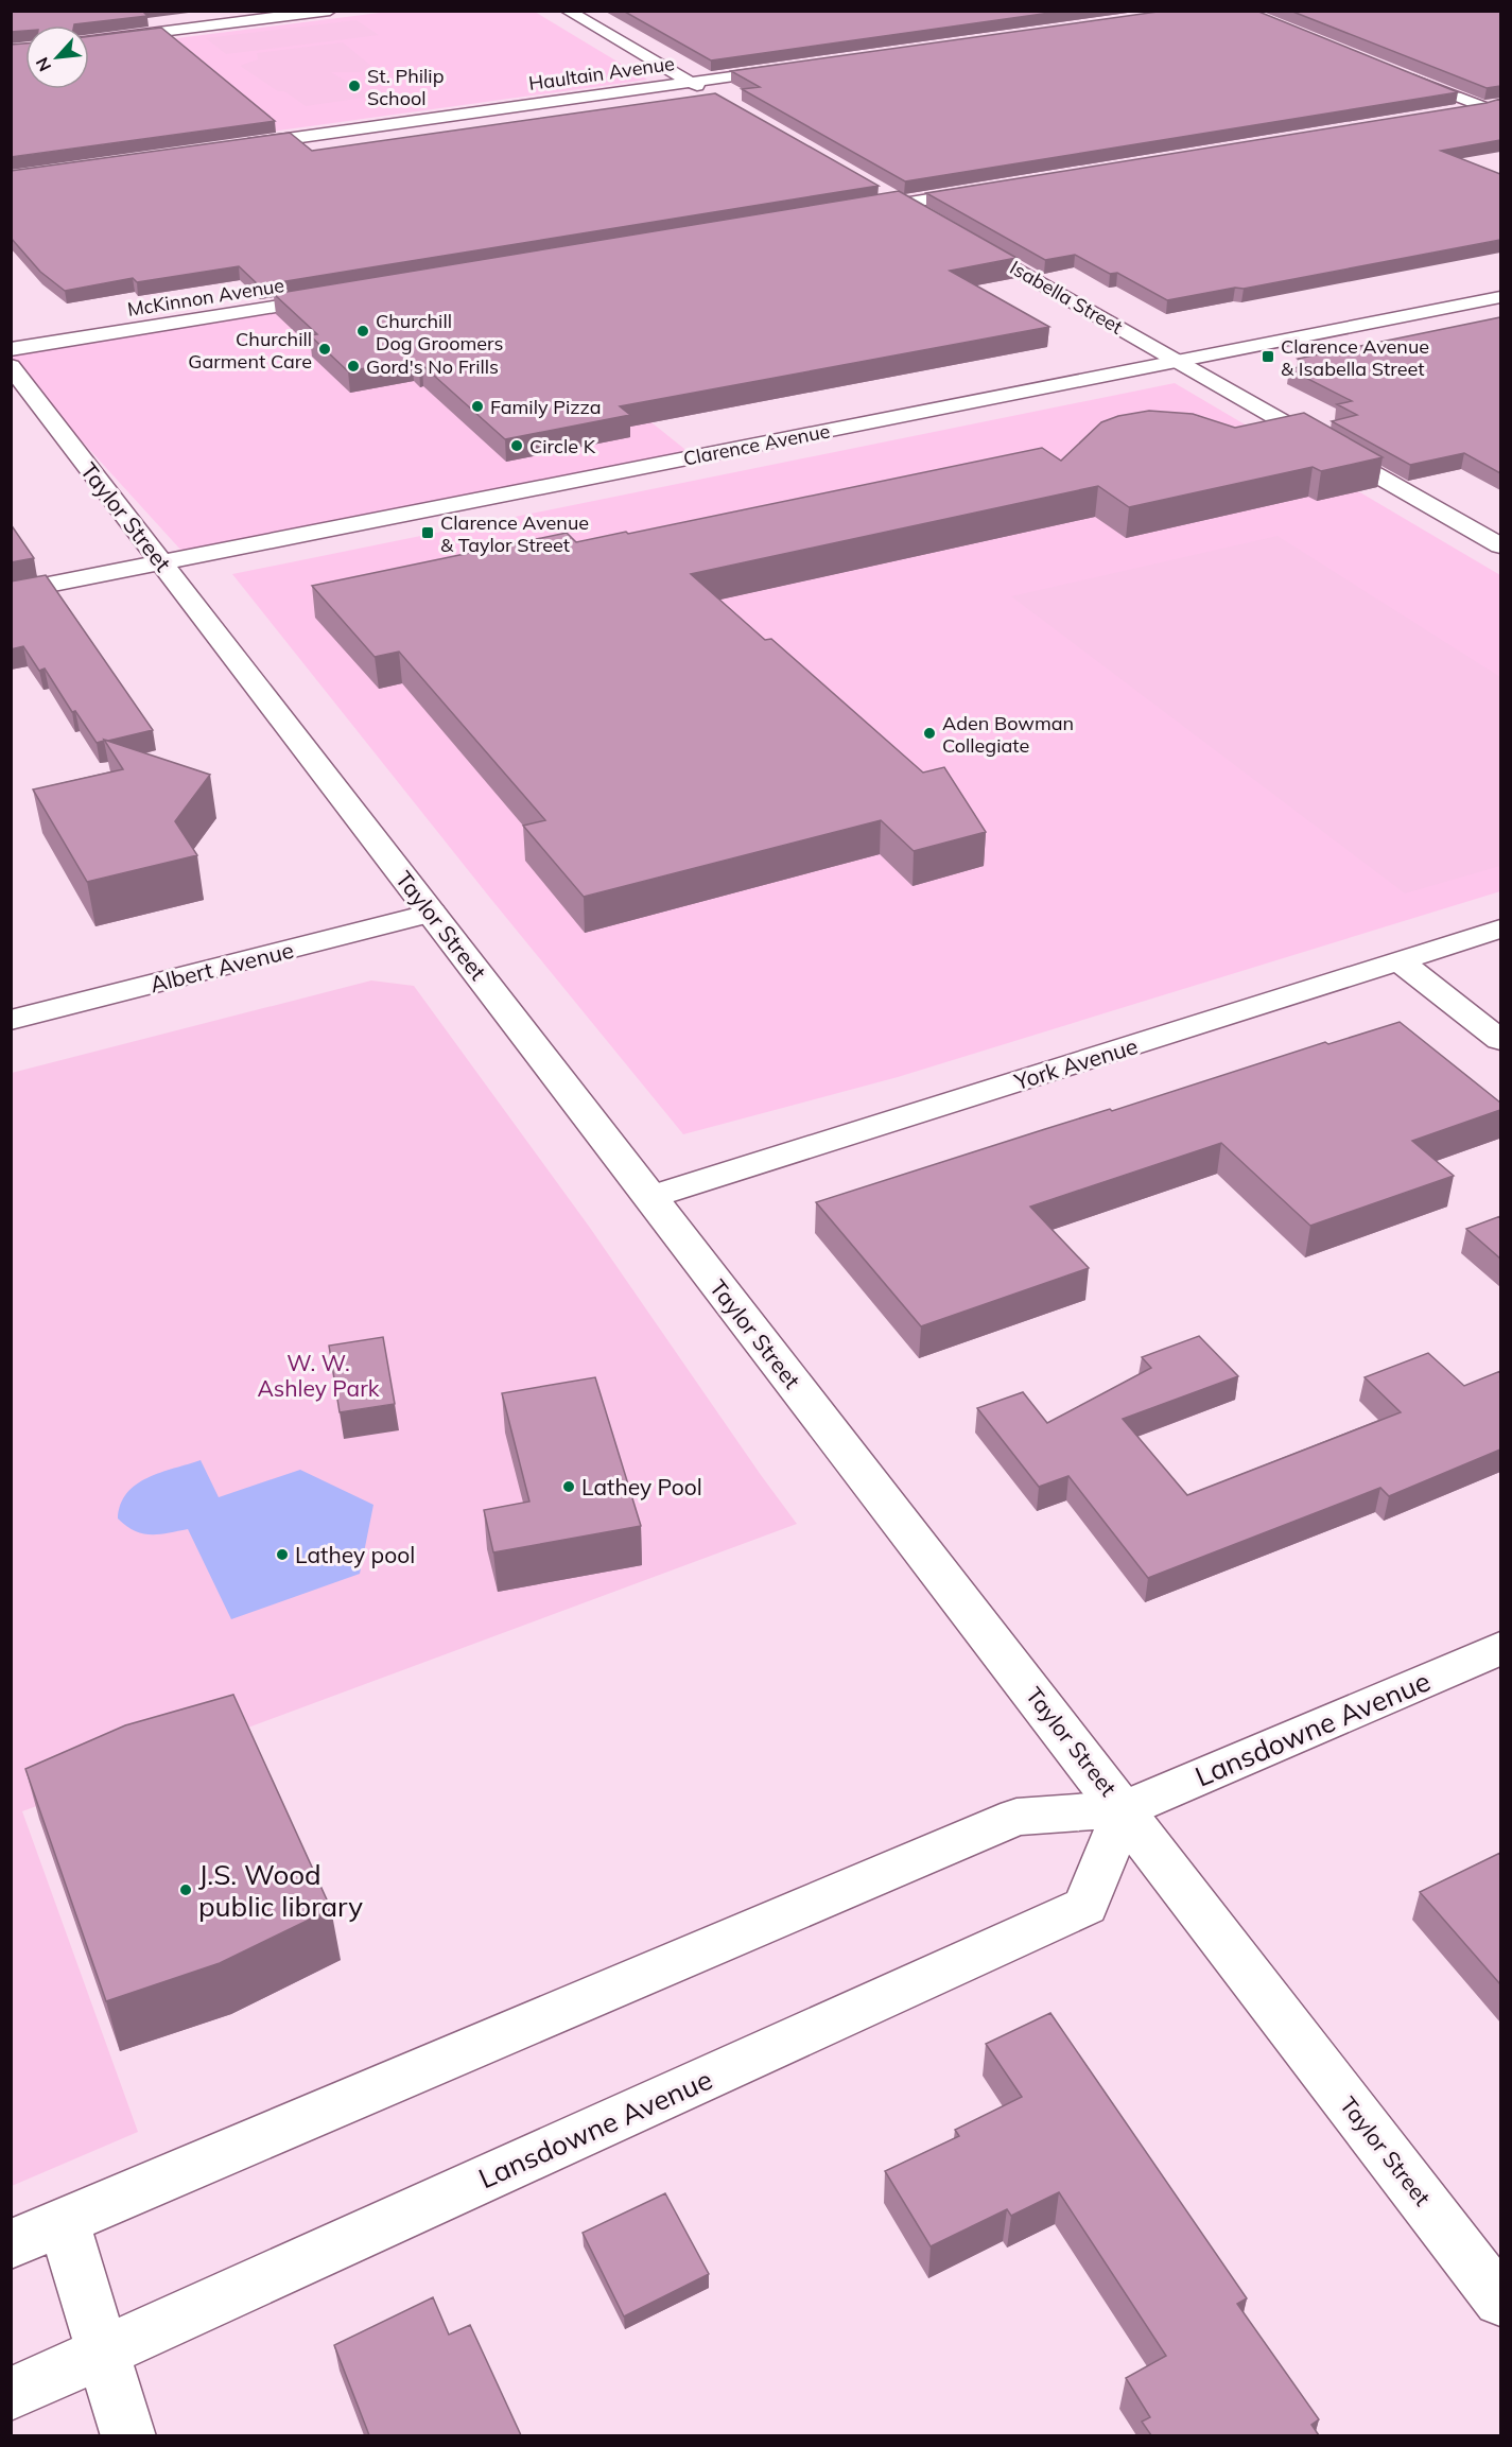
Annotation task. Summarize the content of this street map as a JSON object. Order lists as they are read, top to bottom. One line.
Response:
{"streets":{"street":["Haultain Avenue","McKinnon Avenue","Isabella Street","Clarence Avenue","Taylor Street","Albert Avenue","York Avenue","Lansdowne Avenue"]},"crossings":[["Isabella Street","Clarence Avenue"],["Clarence Avenue","Taylor Street"],["Taylor Street","Albert Avenue"],["Taylor Street","York Avenue"],["Taylor Street","Lansdowne Avenue"]],"parks":["W. W. Ashley Park"],"places":{"other":["St. Philip School","Churchill Dog Groomers","Churchill Garment Care","Gord's No Frills","Family Pizza","Circle K","Aden Bowman Collegiate","Lathey Pool","Lathey pool","J.S. Wood public library"],"transit":["Clarence Avenue & Isabella Street","Clarence Avenue & Taylor Street"]},"north":"bottom left"}
